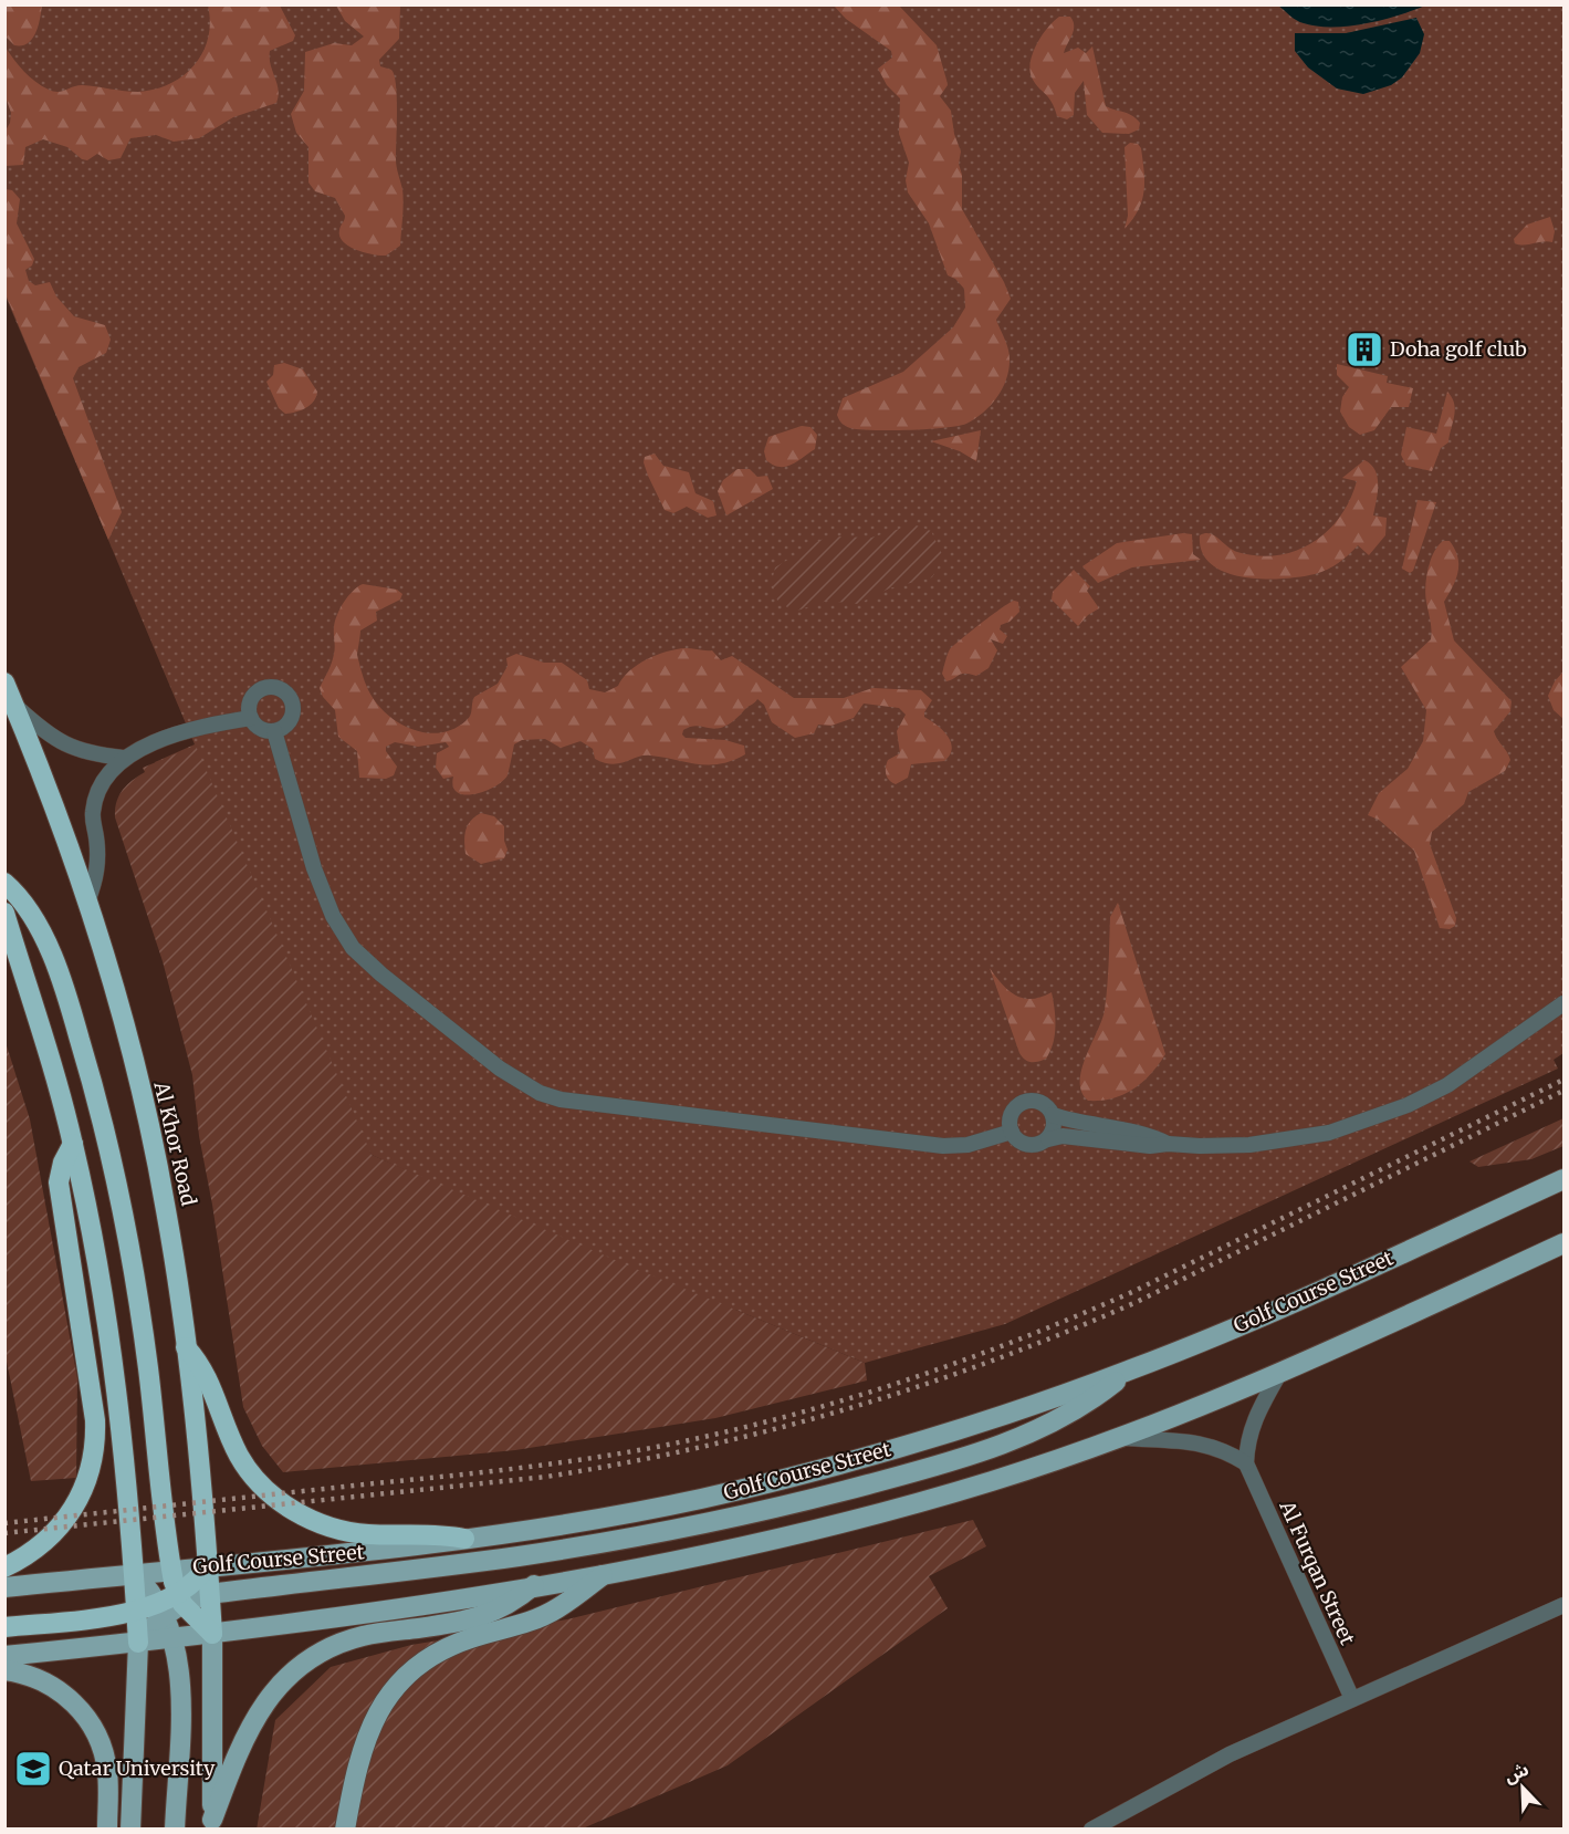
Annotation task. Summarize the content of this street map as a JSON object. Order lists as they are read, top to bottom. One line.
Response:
{"streets":{"highway":["Al Khor Road"],"main road":["Golf Course Street"],"street":["Al Furqan Street"]},"crossings":[["Al Khor Road","Golf Course Street"]],"places":{"building":["Doha golf club"],"school or university":["Qatar University"]},"north":"top left"}
